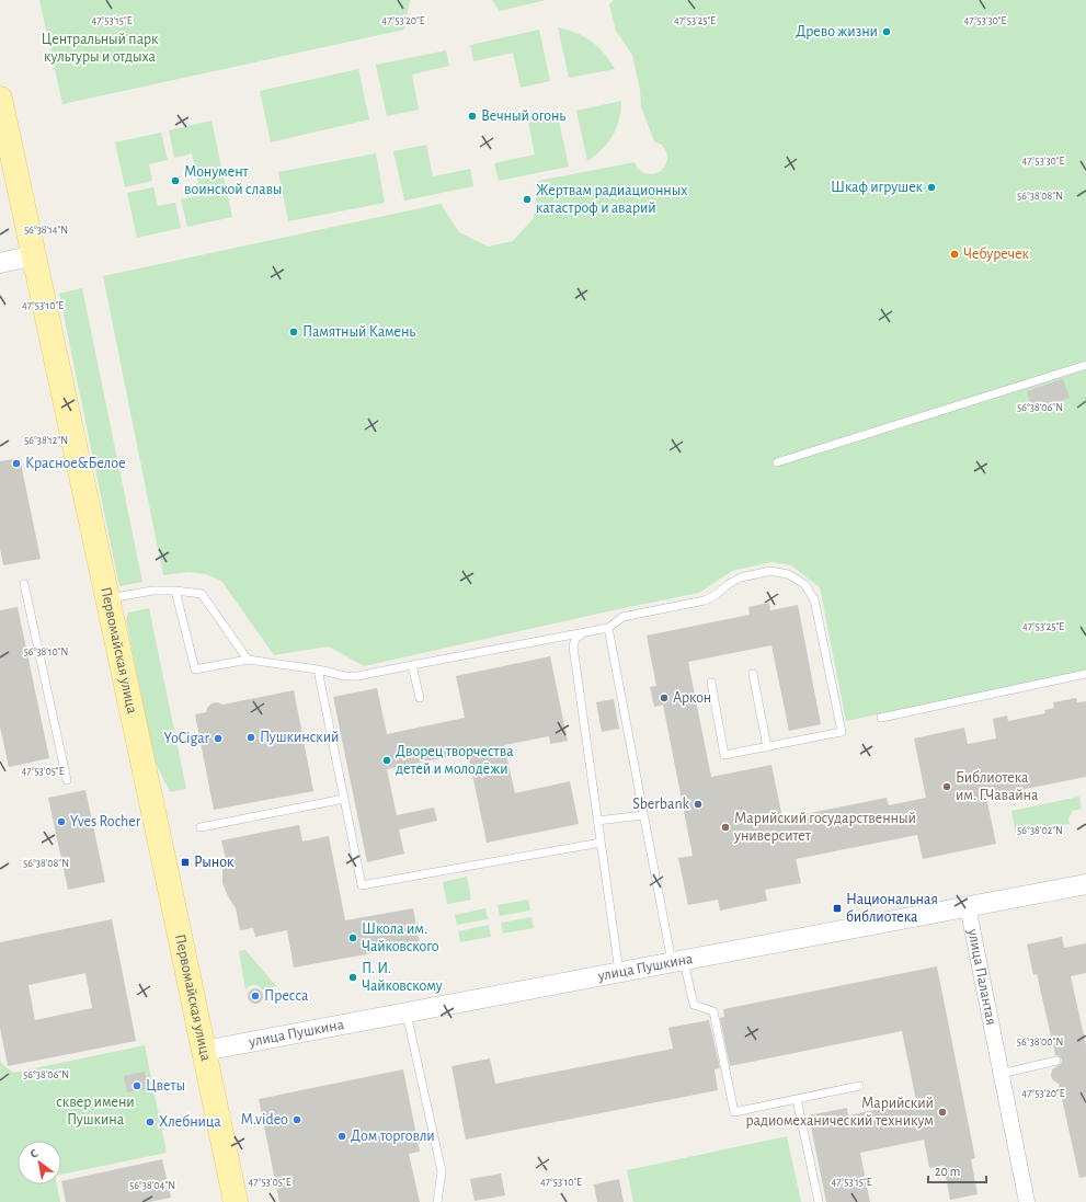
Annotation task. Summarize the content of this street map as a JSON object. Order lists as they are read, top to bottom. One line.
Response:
{"streets":{"main road":["Первомайская улица"],"street":["улица Пушкина","улица Палантая"]},"crossings":[["Первомайская улица","улица Пушкина"],["улица Пушкина","улица Палантая"]],"parks":["Центральный парк культуры и отдыха","сквер имени Пушкина"],"places":{"other":["Древо жизни","Вечный огонь","Монумент воинской славы","Шкаф игрушек","Жертвам радиационных катастроф и аварий","Чебуречек","Памятный Камень","Красное&Белое","Аркон","Пушкинский","YoCigar","Дворец творчества детей и молодёжи","Библиотека им. Г.Чавайна","Sberbank","Yves Rocher","Марийский государственный университет","Школа им. Чайковского","П. И. Чайковскому","Пресса","Цветы","Марийский радиомеханический техникум","M.video","Хлебница","Дом торговли"],"transit":["Рынок","Национальная библиотека"]},"scale_bar":"20 m","north":"top left","coordinates":["47°53'25\"E","47°53'30\"E","47°53'15\"E","47°53'20\"E","56°38'08\"N","56°38'14\"N","47°53'10\"E","56°38'06\"N","56°38'12\"N","56°38'10\"N","47°53'05\"E","56°38'02\"N","56°38'00\"N","56°38'04\"N"]}
